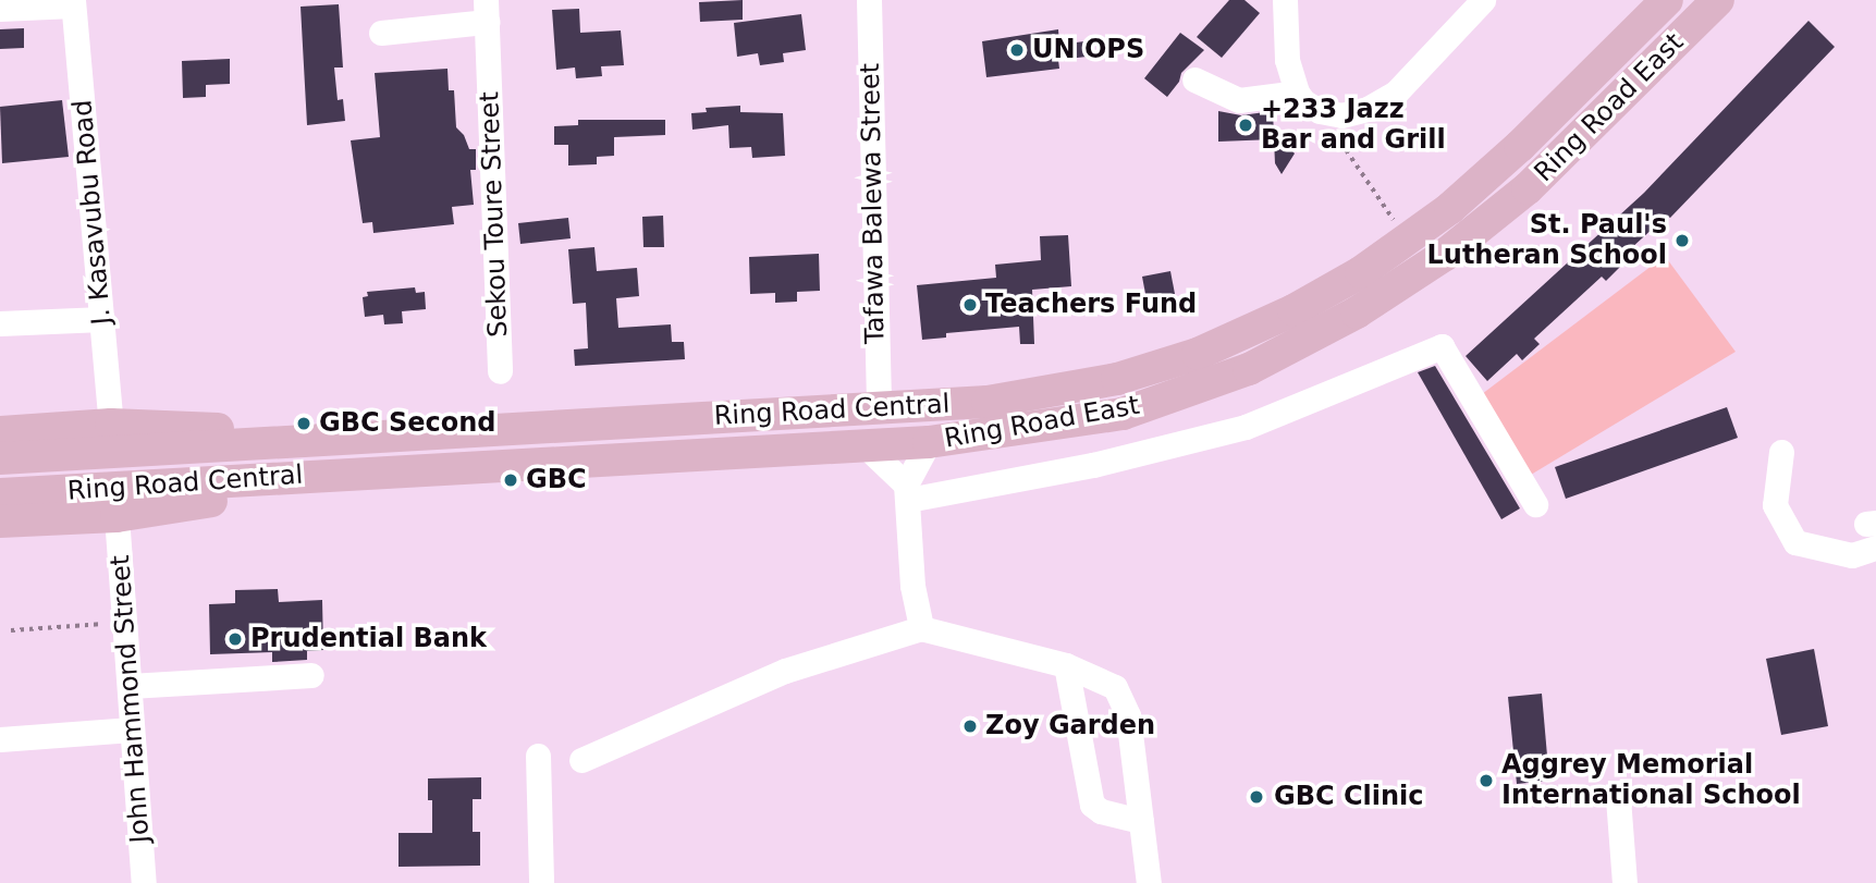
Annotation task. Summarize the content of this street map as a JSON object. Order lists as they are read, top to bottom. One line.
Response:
{"streets":{"main road":["Ring Road East","Ring Road Central"],"street":["Tafawa Balewa Street","J. Kasavubu Road","Sekou Toure Street","John Hammond Street"]},"crossings":[["Ring Road East","Ring Road Central"],["Tafawa Balewa Street","Ring Road Central"],["J. Kasavubu Road","Ring Road Central"],["Ring Road Central","John Hammond Street"]],"places":["UN OPS","+233 Jazz Bar and Grill","St. Paul's Lutheran School","Teachers Fund","GBC Second","GBC","Prudential Bank","Zoy Garden","Aggrey Memorial International School","GBC Clinic"]}
